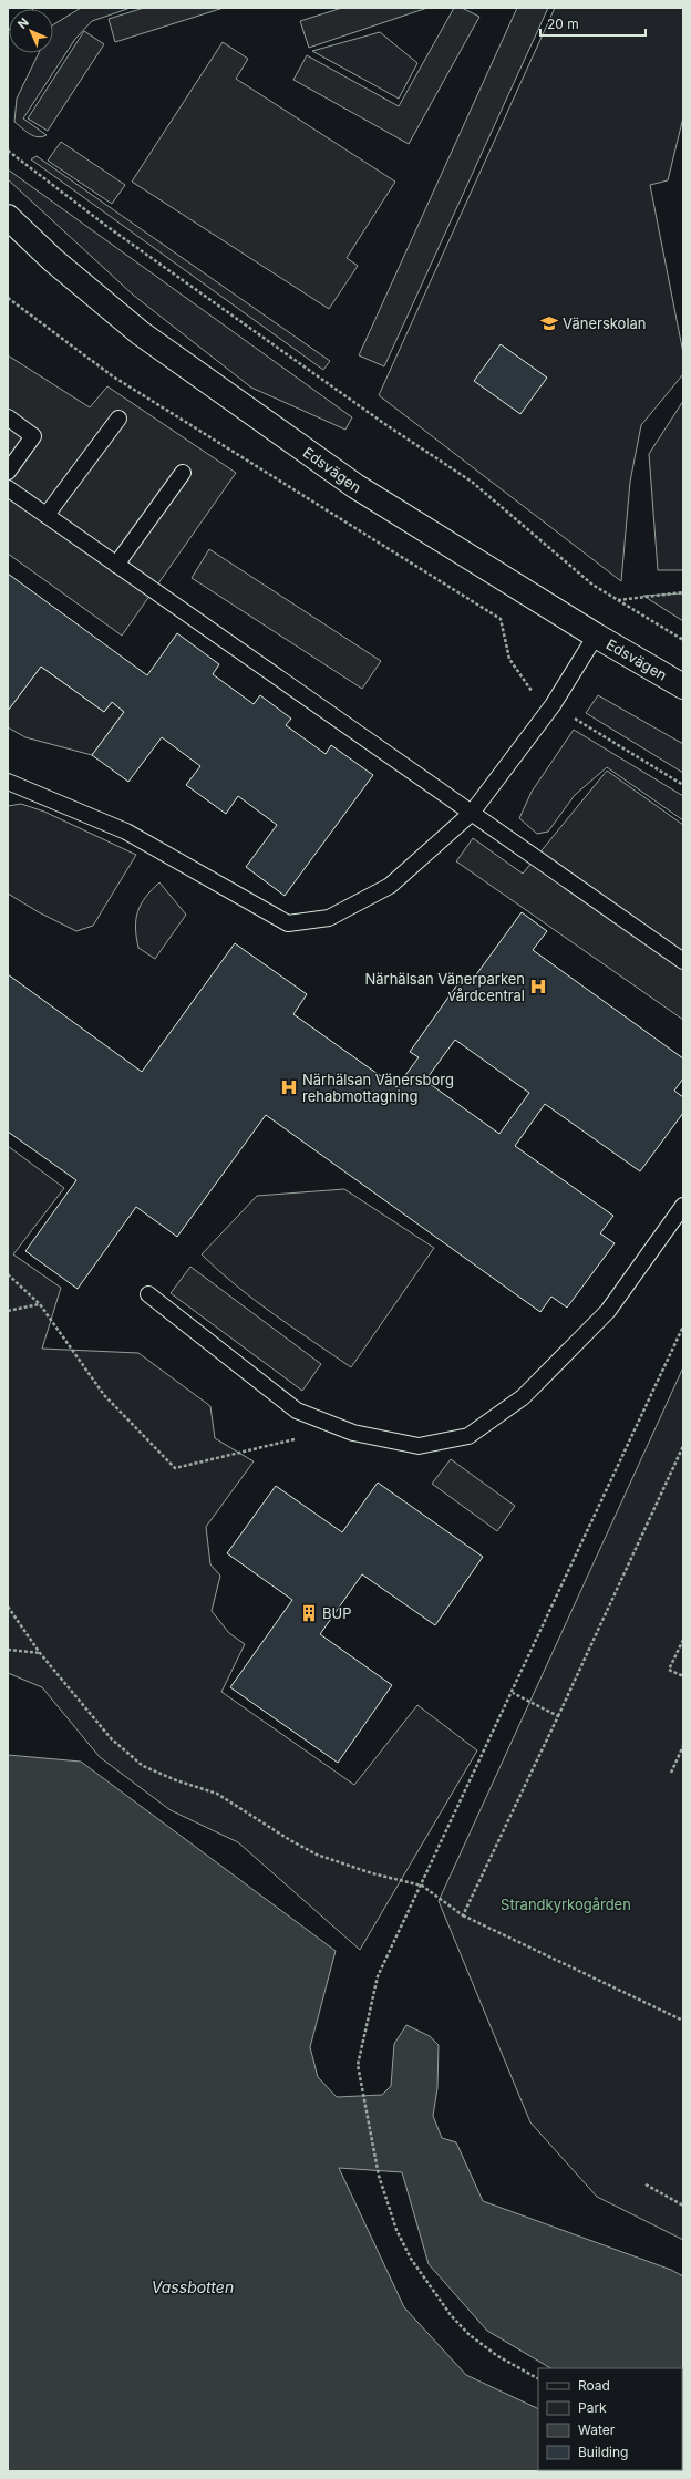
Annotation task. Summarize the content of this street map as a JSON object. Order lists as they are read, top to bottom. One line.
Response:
{"streets":{"main road":["Edsvägen"]},"water":["Vassbotten"],"parks":["Strandkyrkogården"],"places":{"school or university":["Vänerskolan"],"hospital":["Närhälsan Vänerparken vårdcentral","Närhälsan Vänersborg rehabmottagning"],"building":["BUP"]},"legend":["Road","Park","Water","Building"],"scale_bar":"20 m","north":"top left"}
